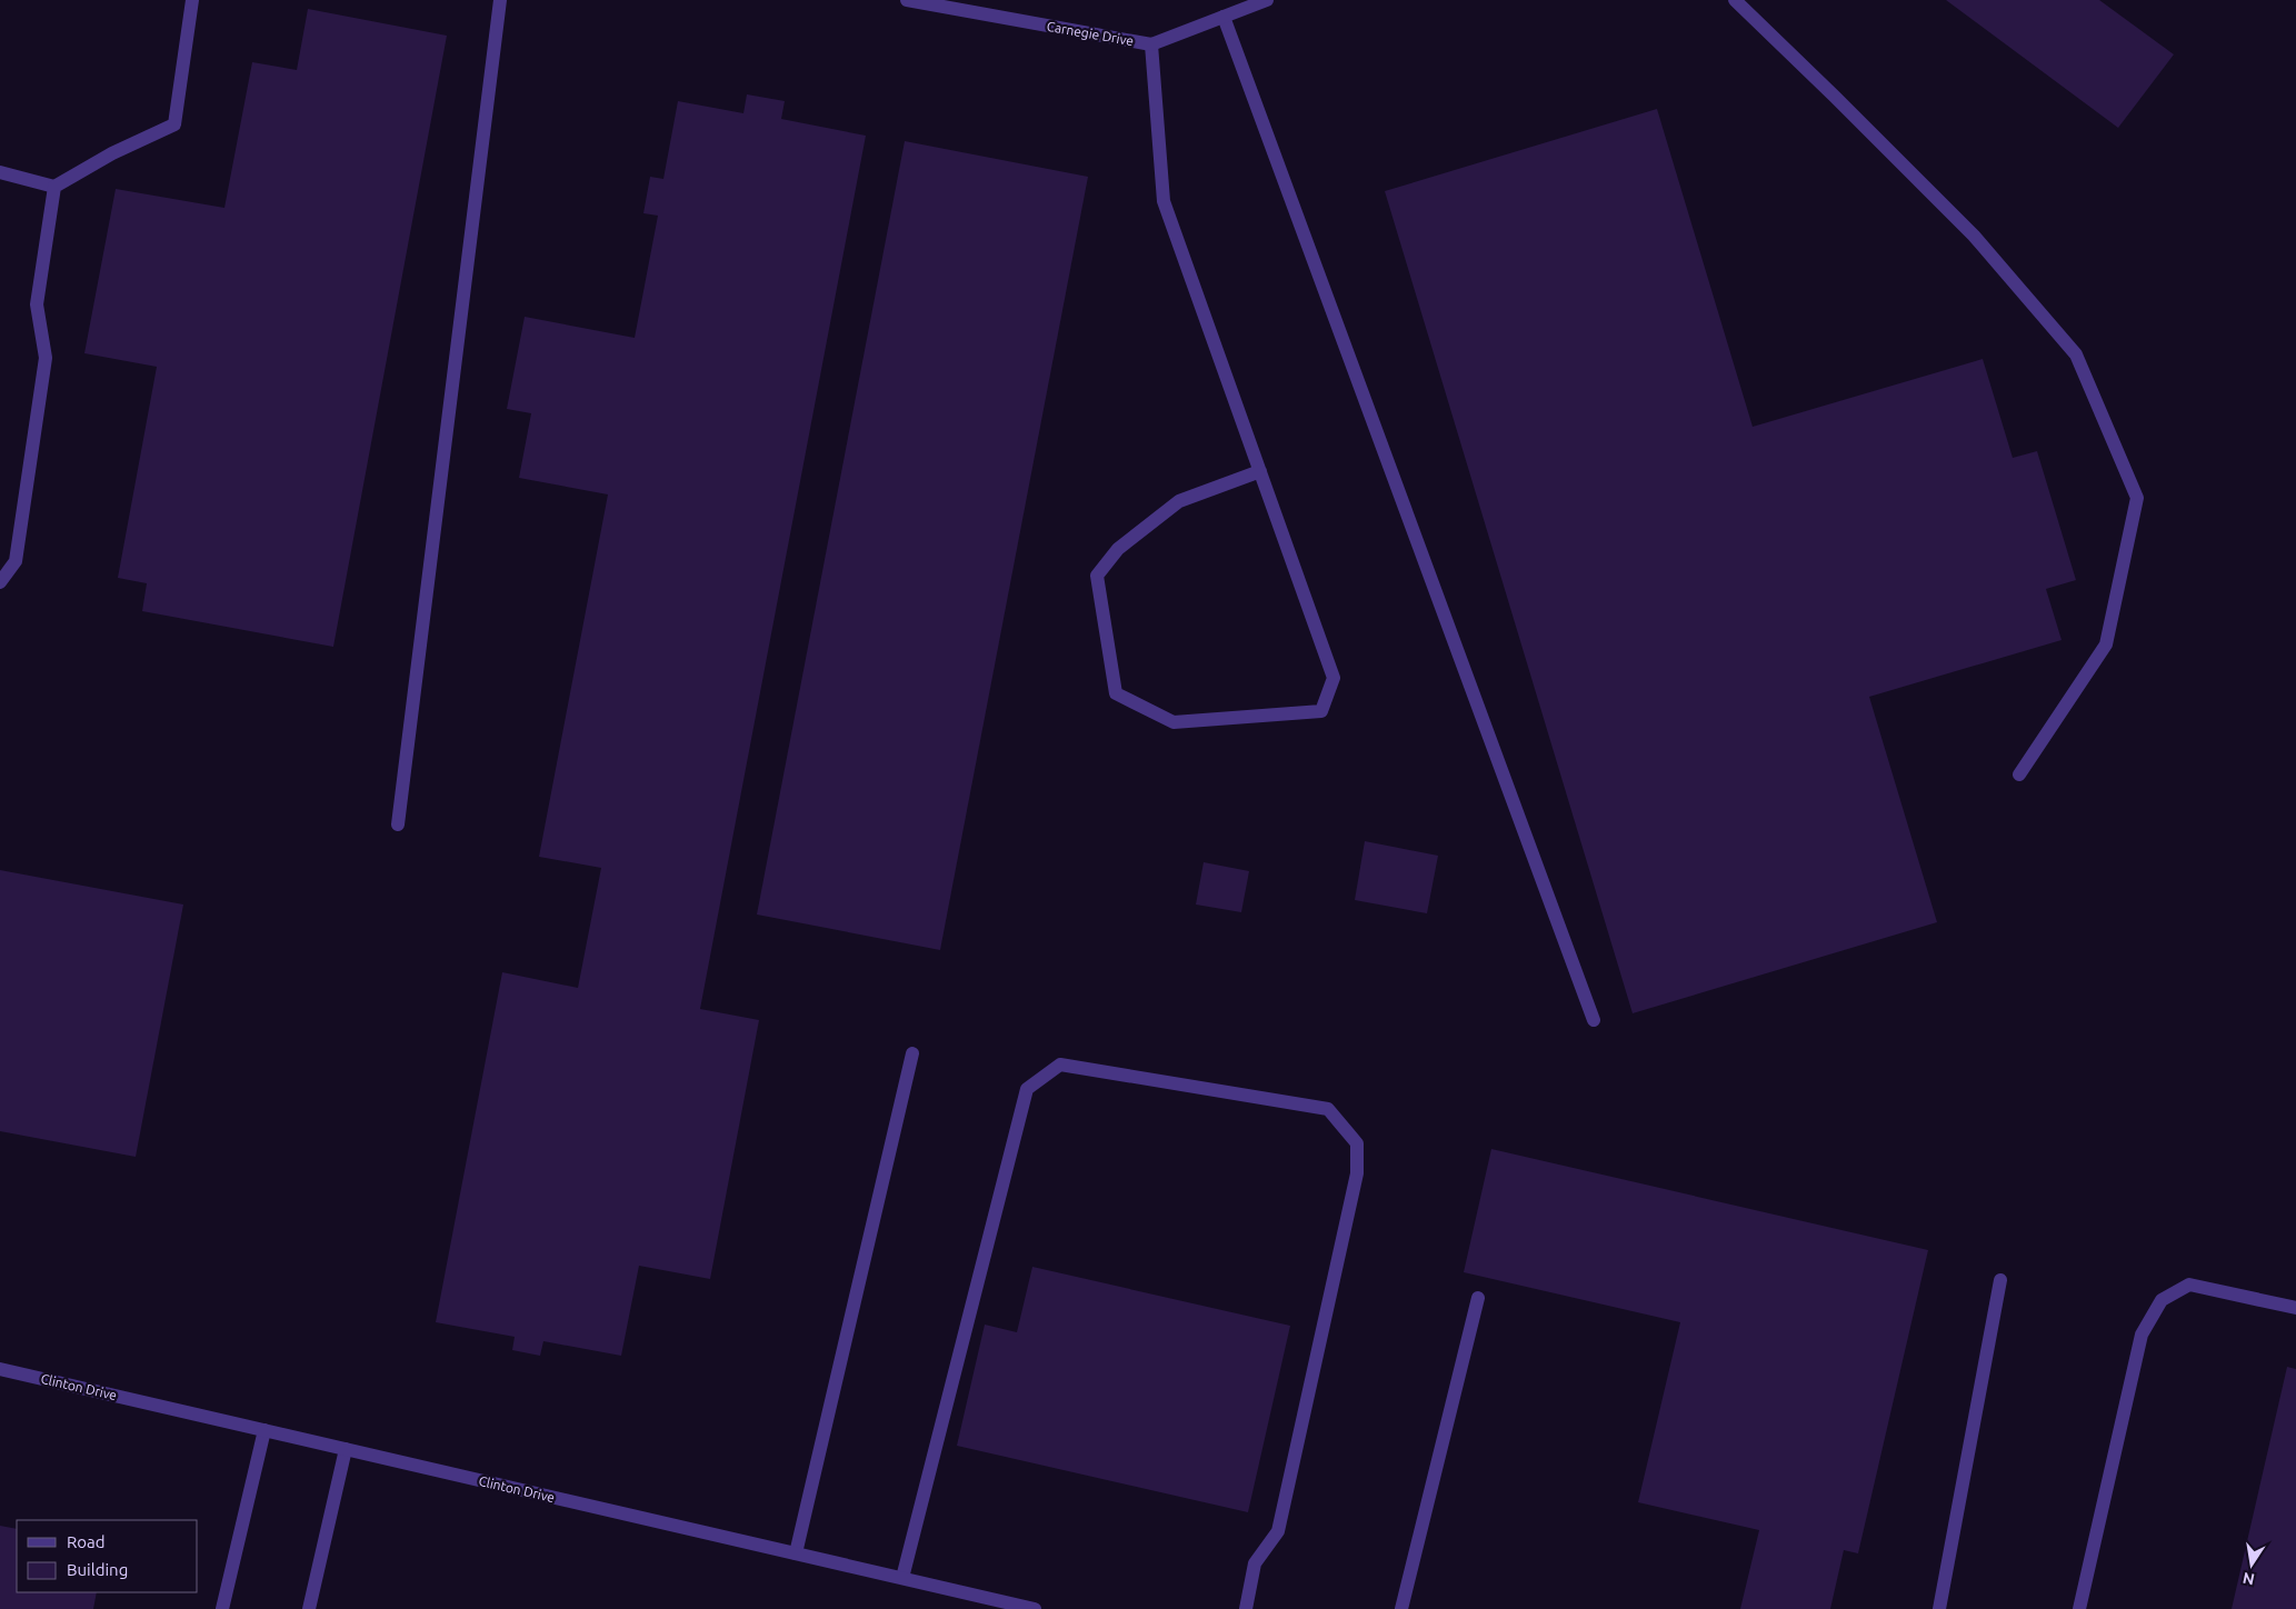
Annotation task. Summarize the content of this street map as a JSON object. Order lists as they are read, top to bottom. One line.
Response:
{"streets":{"street":["Carnegie Drive","Clinton Drive"]},"legend":["Road","Building"],"north":"bottom"}
